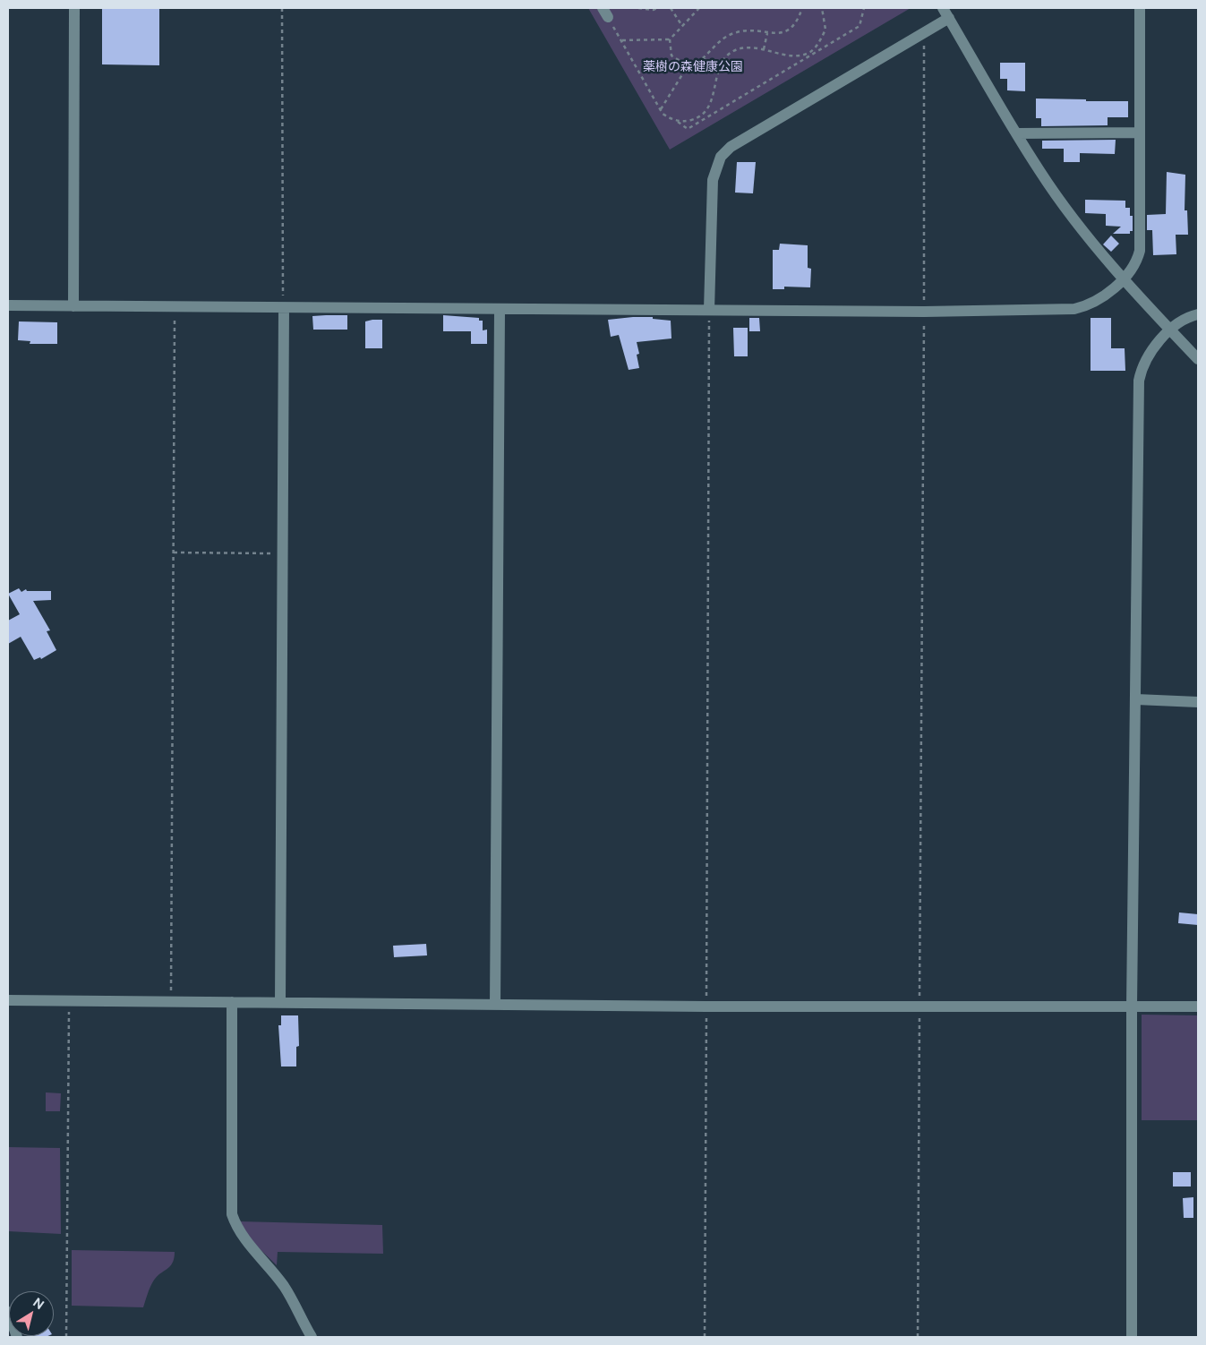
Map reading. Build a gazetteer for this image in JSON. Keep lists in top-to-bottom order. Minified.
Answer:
{"parks":["薬樹の森健康公園"],"north":"top right"}
